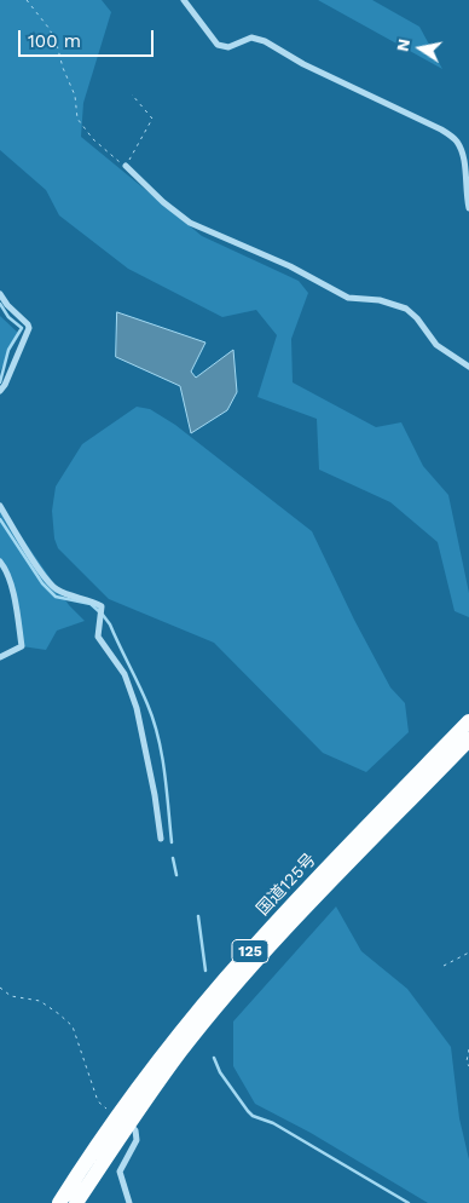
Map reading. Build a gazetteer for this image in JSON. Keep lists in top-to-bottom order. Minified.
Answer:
{"streets":{"highway":["国道125号","125"]},"scale_bar":"100 m","north":"left"}
